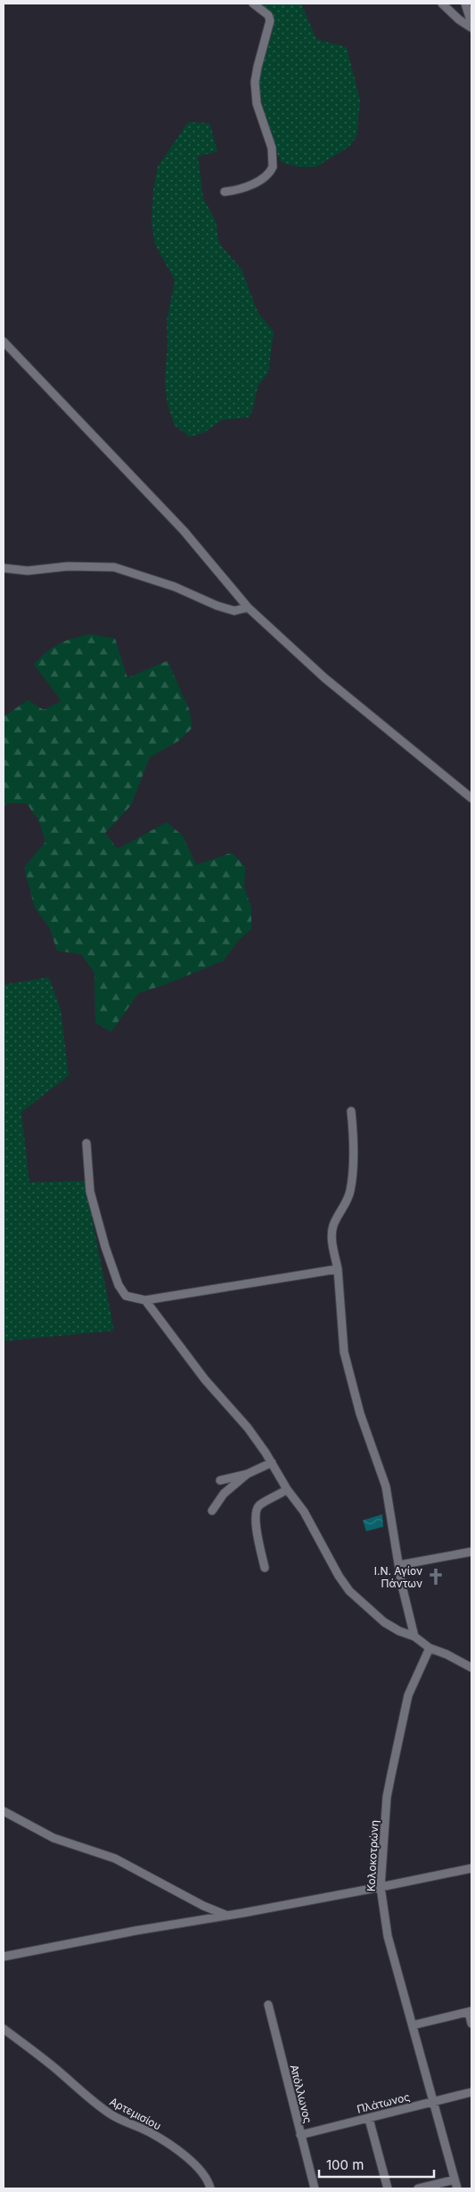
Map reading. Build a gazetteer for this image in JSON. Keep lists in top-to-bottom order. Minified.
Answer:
{"streets":{"street":["Κολοκοτρώνη","Απόλλωνος","Πλάτωνος","Αρτεμισίου"]},"crossings":[["Κολοκοτρώνη","Πλάτωνος"],["Απόλλωνος","Πλάτωνος"]],"places":{"church":["Ι.Ν. Αγίον Πάντων"]},"scale_bar":"100 m"}
